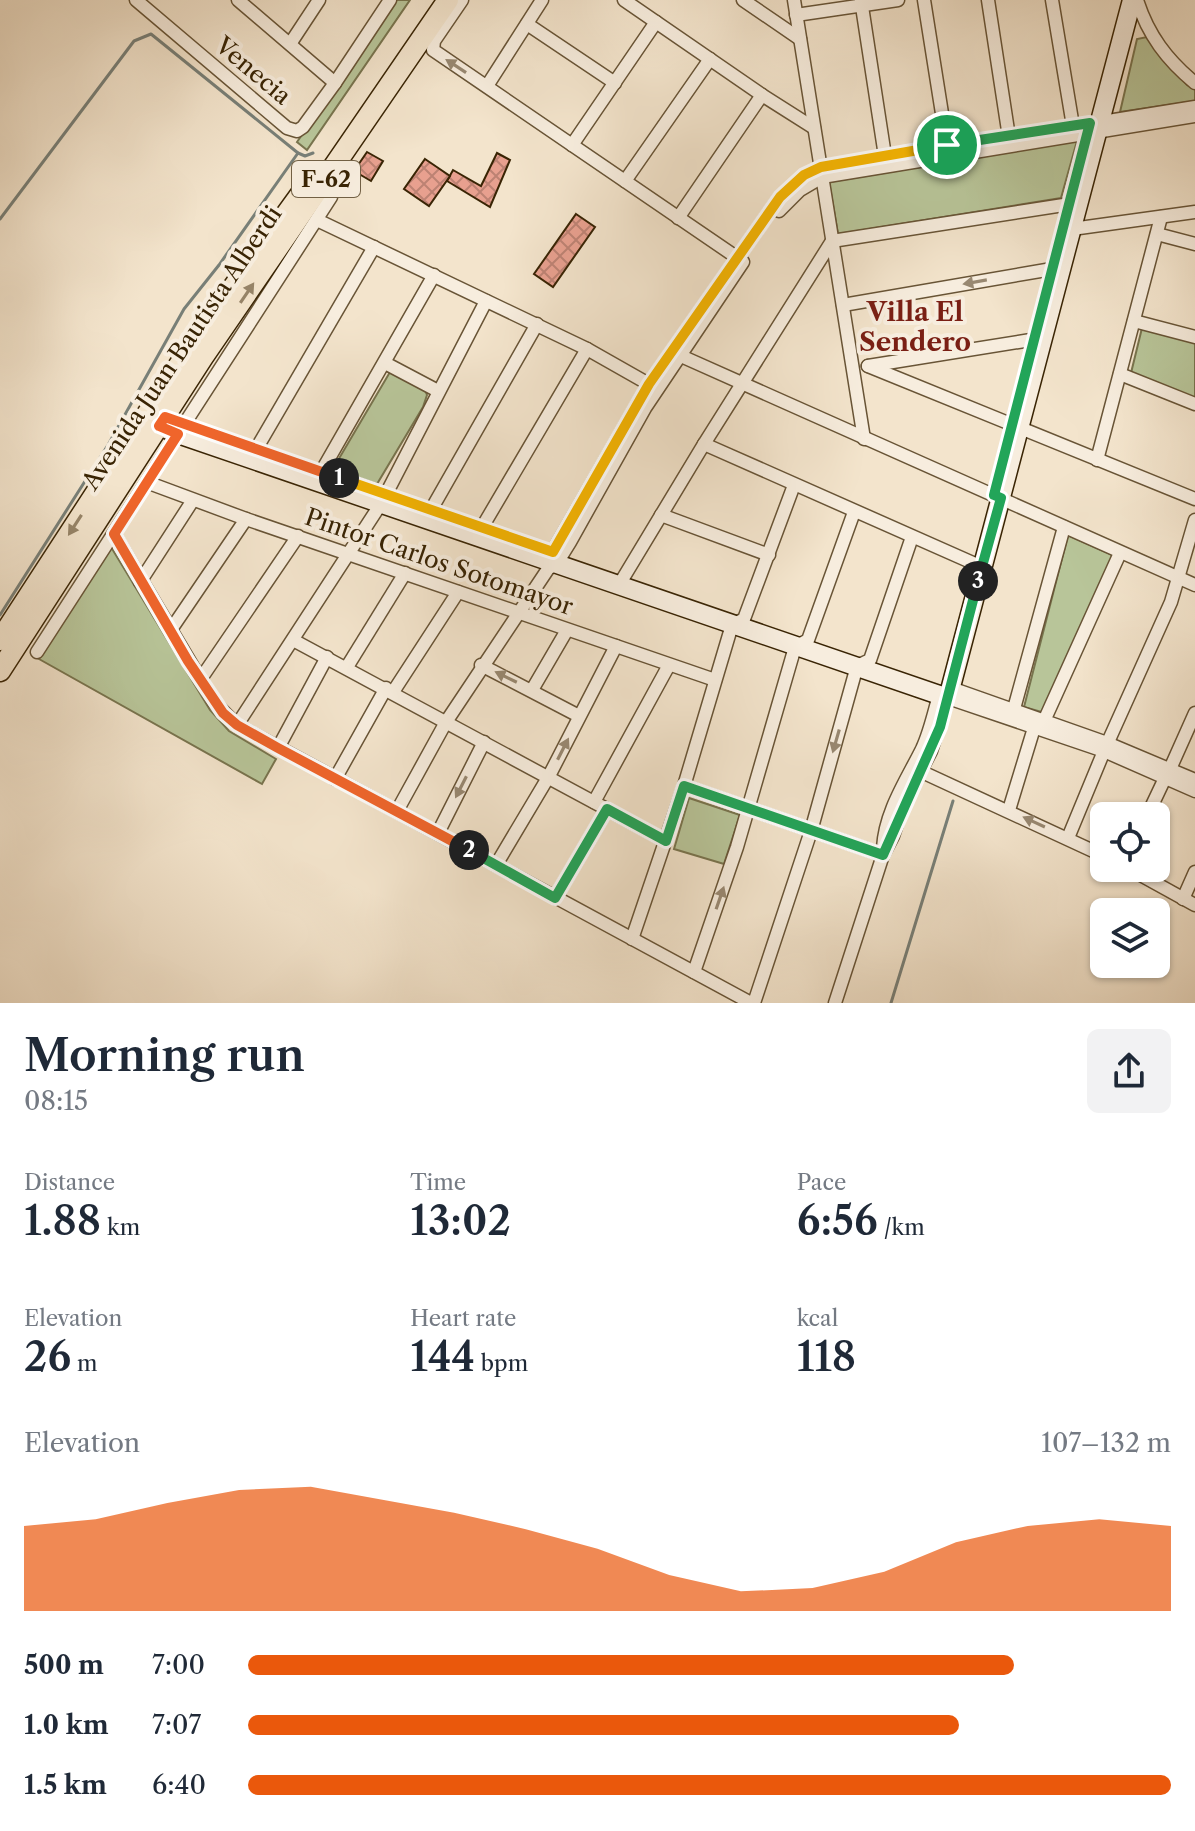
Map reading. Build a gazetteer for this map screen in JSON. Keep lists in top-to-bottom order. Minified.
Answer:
{"streets":{"main road":["F-62","Avenida Juan Bautista Alberdi"],"street":["Venecia","Pintor Carlos Sotomayor"]},"crossings":[["F-62","Avenida Juan Bautista Alberdi"],["Avenida Juan Bautista Alberdi","Pintor Carlos Sotomayor"]],"districts":["Villa El Sendero"],"page":{"pins":["1","3","2"],"heading":["Morning run","08:15"],"stats":[["Distance","1.88 km"],["Time","13:02"],["Pace","6:56 /km"],["Elevation","26 m"],["Heart rate","144 bpm"],["kcal","118"]],"chart":["Elevation","107–132 m"],"list":[{"name":"500 m","note":"7:00"},{"name":"1.0 km","note":"7:07"},{"name":"1.5 km","note":"6:40"}]}}
